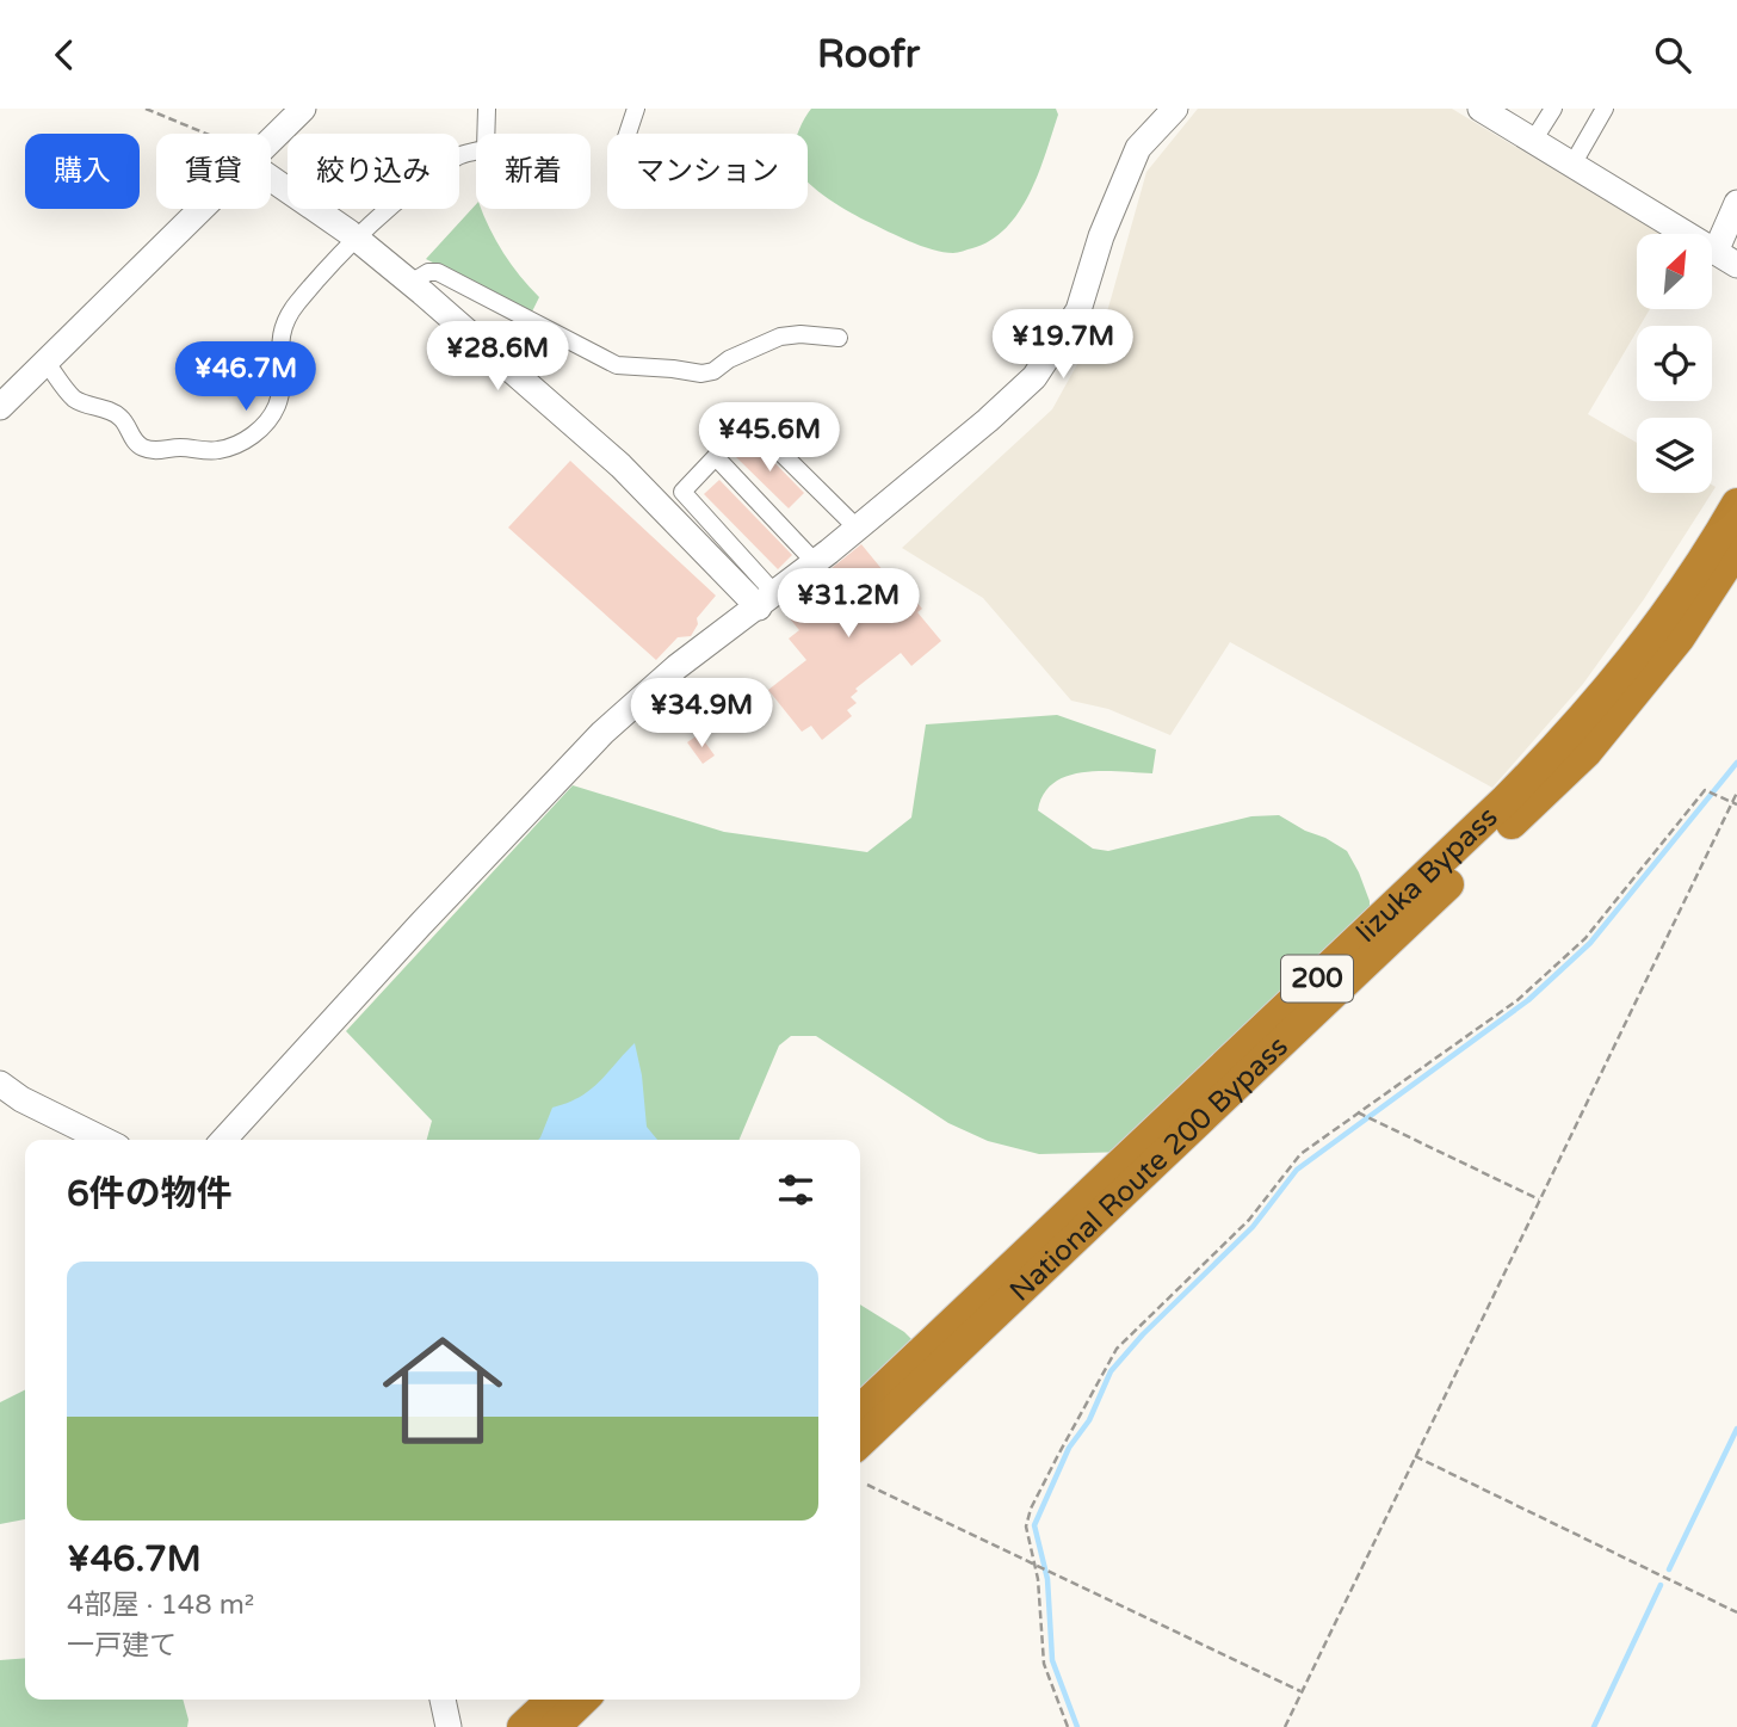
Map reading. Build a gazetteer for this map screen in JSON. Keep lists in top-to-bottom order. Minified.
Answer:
{"streets":{"highway":["Iizuka Bypass","200","National Route 200 Bypass"]},"north":"top right","page":{"header":"Roofr","chip":["購入","賃貸","絞り込み","新着","マンション"],"price":["¥19.7M","¥28.6M","¥46.7M","¥45.6M","¥31.2M","¥34.9M"],"heading":"6件の物件","list":[{"name":"¥46.7M","note":"4部屋 · 148 m² · 一戸建て"}]}}
